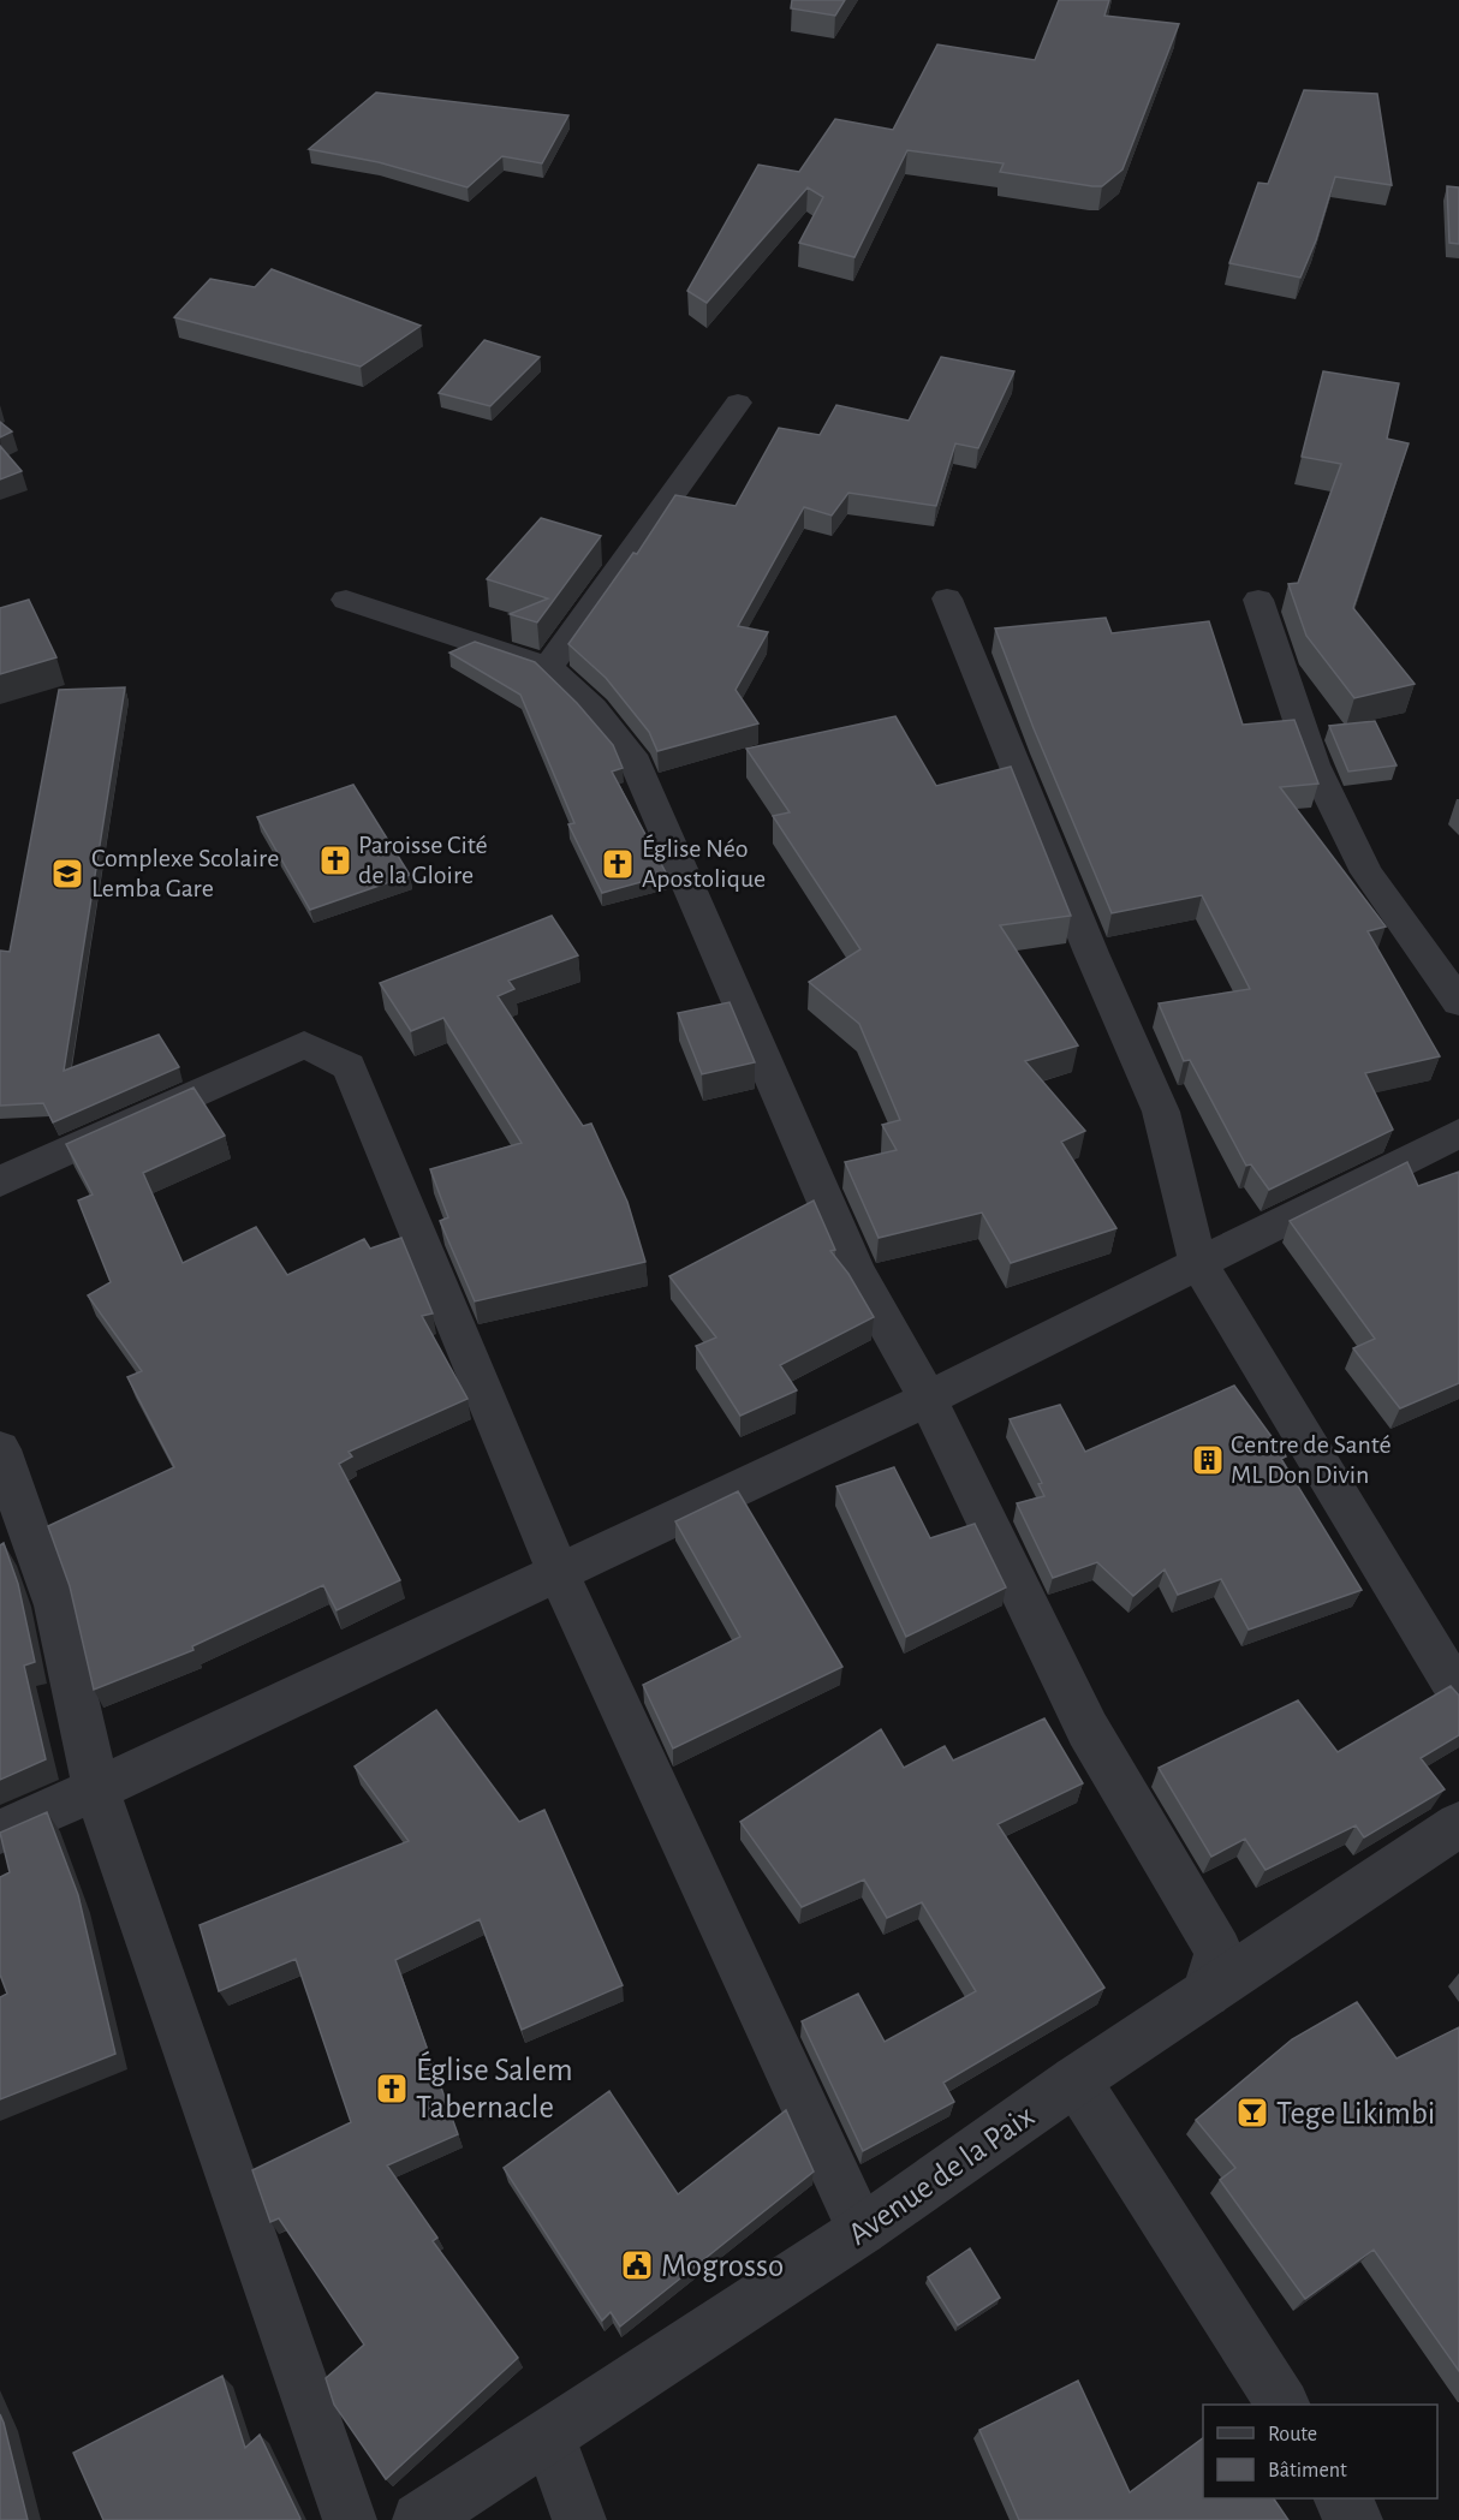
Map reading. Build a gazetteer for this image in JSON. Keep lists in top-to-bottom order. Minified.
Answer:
{"streets":{"street":["Avenue de la Paix"]},"places":{"church":["Paroisse Cité de la Gloire","Église Néo Apostolique","Église Salem Tabernacle"],"school or university":["Complexe Scolaire Lemba Gare"],"building":["Centre de Santé ML Don Divin"],"bar":["Tege Likimbi"],"public building":["Mogrosso"]},"legend":["Route","Bâtiment"]}
